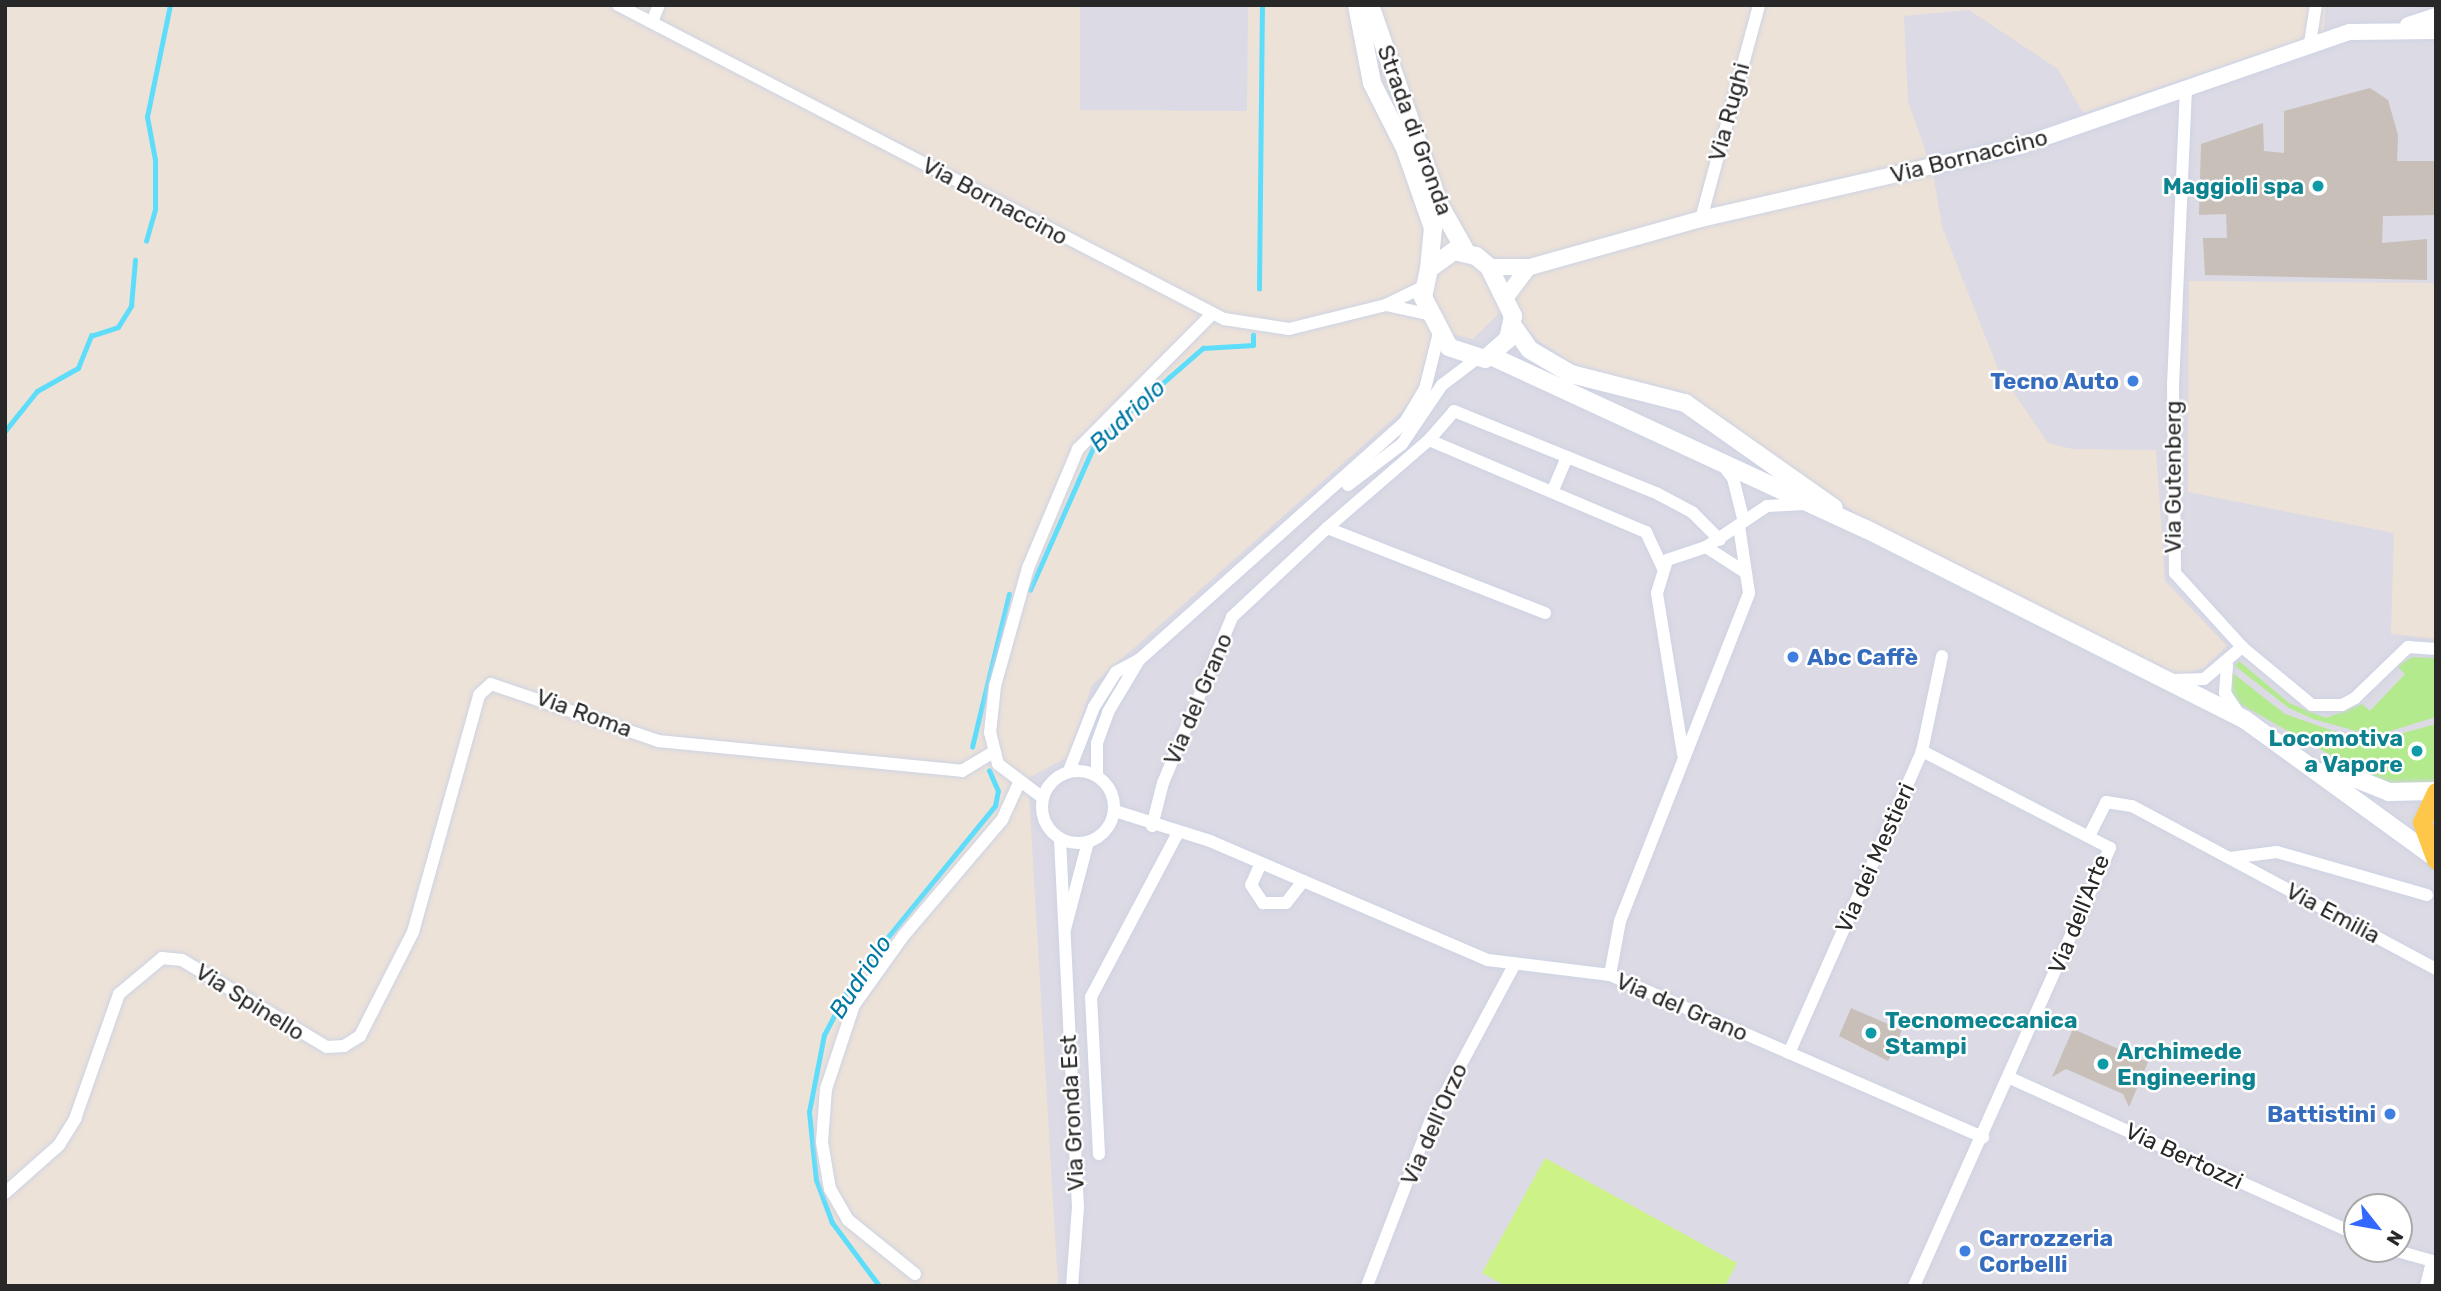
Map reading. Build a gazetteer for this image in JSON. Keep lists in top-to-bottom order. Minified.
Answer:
{"streets":{"main road":["Strada di Gronda"],"street":["Via Rughi","Via Bornaccino","Via Gutenberg","Via del Grano","Via Roma","Via dei Mestieri","Via Emilia","Via dell'Arte","Via Spinello","Via Gronda Est","Via dell'Orzo","Via Bertozzi"]},"crossings":[["Via Rughi","Via Bornaccino"],["Strada di Gronda","Via Bornaccino"],["Via Bornaccino","Via Gutenberg"],["Via del Grano","Via dei Mestieri"],["Via del Grano","Via dell'Arte"],["Via del Grano","Via dell'Orzo"],["Via Roma","Via Spinello"],["Via dei Mestieri","Via dell'Arte"],["Via Emilia","Via dell'Arte"],["Via dell'Arte","Via Bertozzi"]],"water":["Budriolo"],"places":["Maggioli spa","Tecno Auto","Abc Caffè","Locomotiva a Vapore","Tecnomeccanica Stampi","Archimede Engineering","Battistini","Carrozzeria Corbelli"],"north":"bottom right"}
